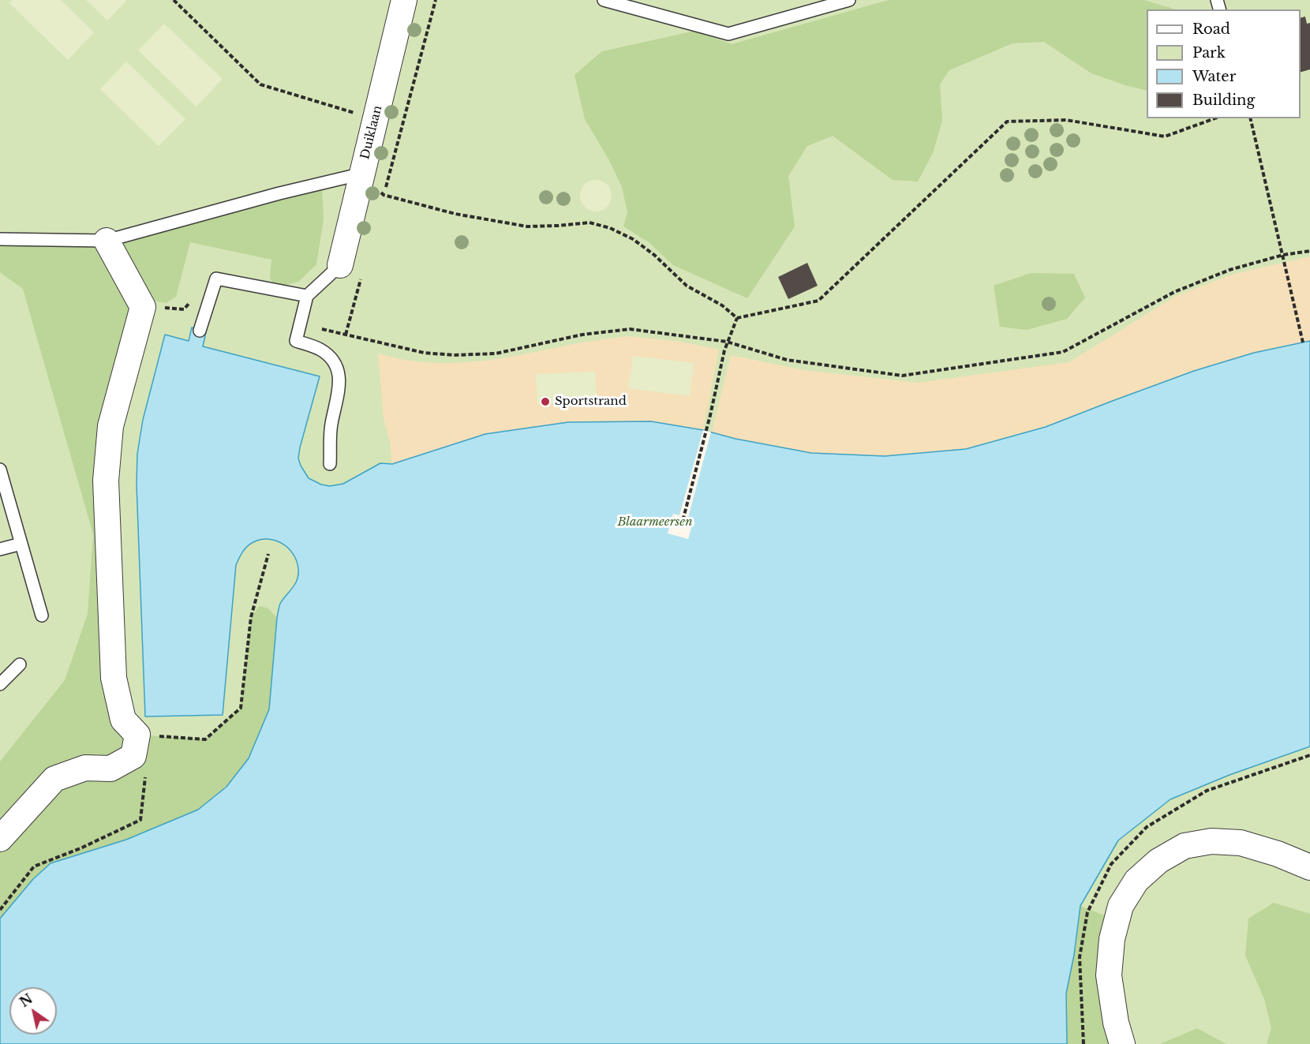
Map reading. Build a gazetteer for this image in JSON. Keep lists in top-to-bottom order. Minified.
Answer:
{"streets":{"street":["Duiklaan"]},"parks":["Blaarmeersen"],"places":["Sportstrand"],"legend":["Road","Park","Water","Building"],"north":"top left"}
